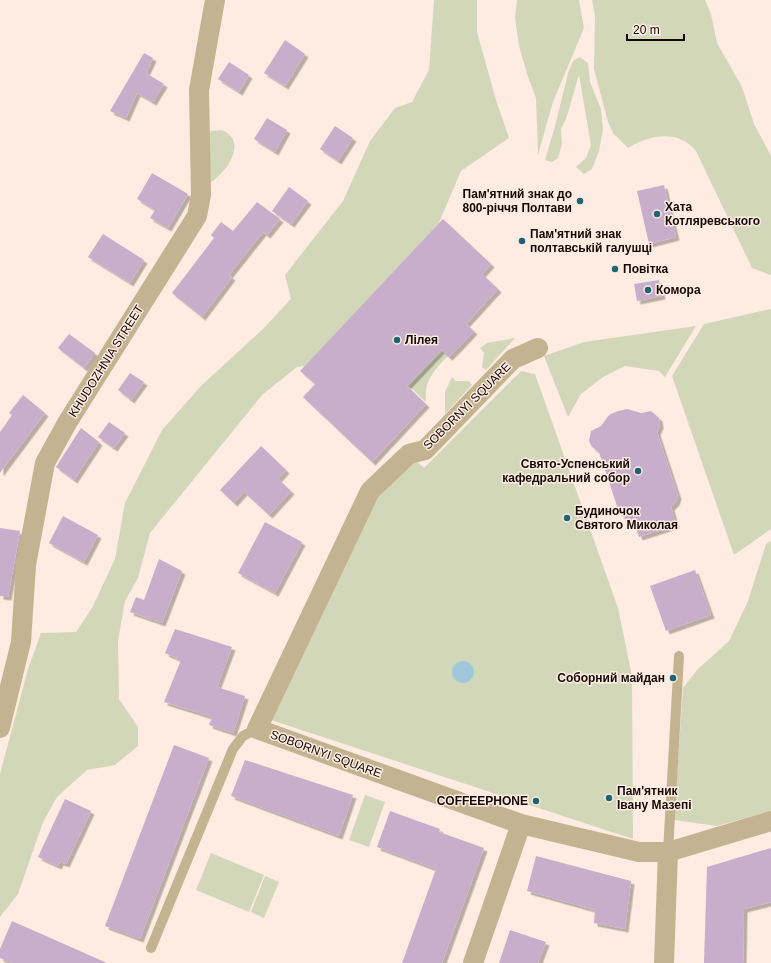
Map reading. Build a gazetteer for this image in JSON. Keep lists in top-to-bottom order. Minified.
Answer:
{"streets":{"street":["KHUDOZHNIA STREET","SOBORNYI SQUARE"]},"places":["Пам'ятний знак до 800-річчя Полтави","Хата Котляревського","Пам'ятний знак полтавській галушці","Повітка","Комора","Лілея","Свято-Успенський кафедральний собор","Будиночок Святого Миколая","Соборний майдан","Пам'ятник Івану Мазепі","COFFEEPHONE"],"scale_bar":"20 m"}
